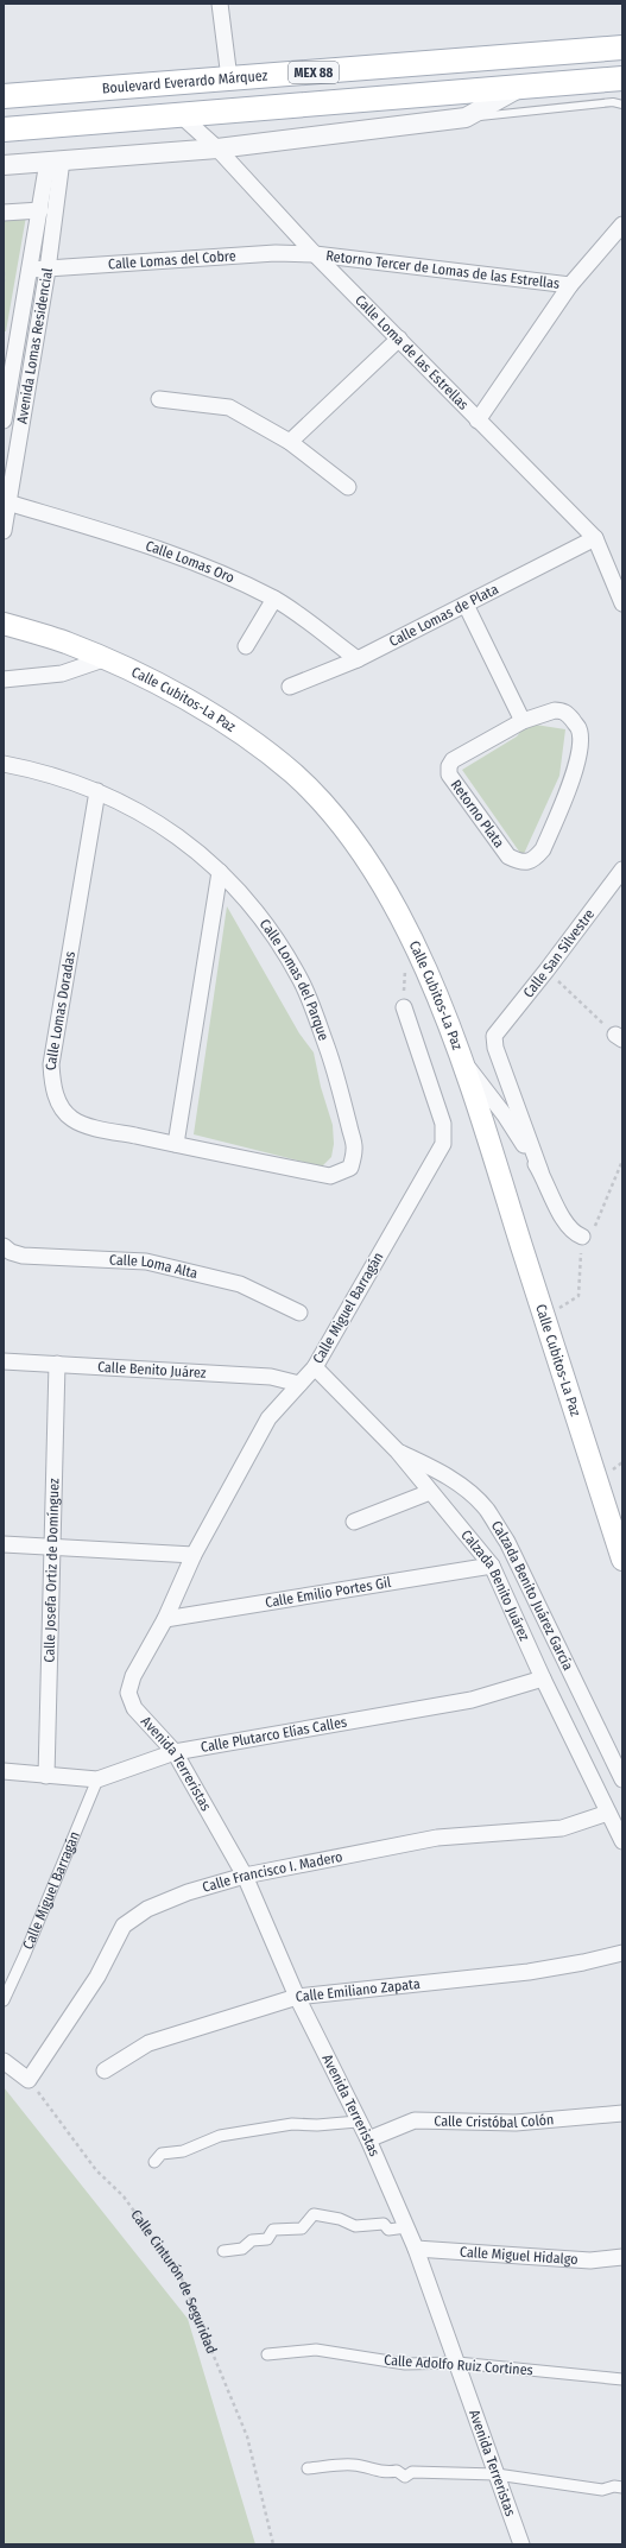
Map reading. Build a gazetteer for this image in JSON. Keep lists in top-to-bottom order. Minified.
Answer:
{"streets":{"main road":["MEX 88","Boulevard Everardo Márquez","Calle Cubitos-La Paz"],"street":["Calle Lomas del Cobre","Retorno Tercer de Lomas de las Estrellas","Avenida Lomas Residencial","Calle Loma de las Estrellas","Calle Lomas Oro","Calle Lomas de Plata","Retorno Plata","Calle San Silvestre","Calle Lomas del Parque","Calle Lomas Doradas","Calle Loma Alta","Calle Miguel Barragán","Calle Benito Juárez","Calle Josefa Ortiz de Domínguez","Calzada Benito Juárez","Calle Emilio Portes Gil","Calzada Benito Juárez García","Calle Plutarco Elías Calles","Avenida Terreristas","Calle Francisco I. Madero","Calle Emiliano Zapata","Calle Cristóbal Colón","Calle Miguel Hidalgo","Calle Adolfo Ruiz Cortines"],"path":["Calle Cinturón de Seguridad"]},"crossings":[["MEX 88","Calle Loma de las Estrellas"],["Calle Lomas del Cobre","Retorno Tercer de Lomas de las Estrellas"],["Calle Lomas del Cobre","Avenida Lomas Residencial"],["Calle Lomas del Cobre","Calle Loma de las Estrellas"],["Retorno Tercer de Lomas de las Estrellas","Calle Loma de las Estrellas"],["Avenida Lomas Residencial","Calle Lomas Oro"],["Calle Loma de las Estrellas","Calle Lomas de Plata"],["Calle Lomas Oro","Calle Lomas de Plata"],["Calle Lomas del Parque","Calle Lomas Doradas"],["Calle Miguel Barragán","Calle Benito Juárez"],["Calle Miguel Barragán","Calzada Benito Juárez"],["Calle Miguel Barragán","Calle Emilio Portes Gil"],["Calle Miguel Barragán","Calle Plutarco Elías Calles"],["Calle Miguel Barragán","Avenida Terreristas"],["Calle Benito Juárez","Calle Josefa Ortiz de Domínguez"],["Calle Josefa Ortiz de Domínguez","Calle Plutarco Elías Calles"],["Calzada Benito Juárez","Calle Emilio Portes Gil"],["Calzada Benito Juárez","Calzada Benito Juárez García"],["Calzada Benito Juárez","Calle Plutarco Elías Calles"],["Calzada Benito Juárez","Calle Francisco I. Madero"],["Calle Plutarco Elías Calles","Avenida Terreristas"],["Avenida Terreristas","Calle Francisco I. Madero"],["Avenida Terreristas","Calle Emiliano Zapata"],["Avenida Terreristas","Calle Cristóbal Colón"],["Avenida Terreristas","Calle Miguel Hidalgo"],["Avenida Terreristas","Calle Adolfo Ruiz Cortines"],["Calle Francisco I. Madero","Calle Cinturón de Seguridad"]]}
